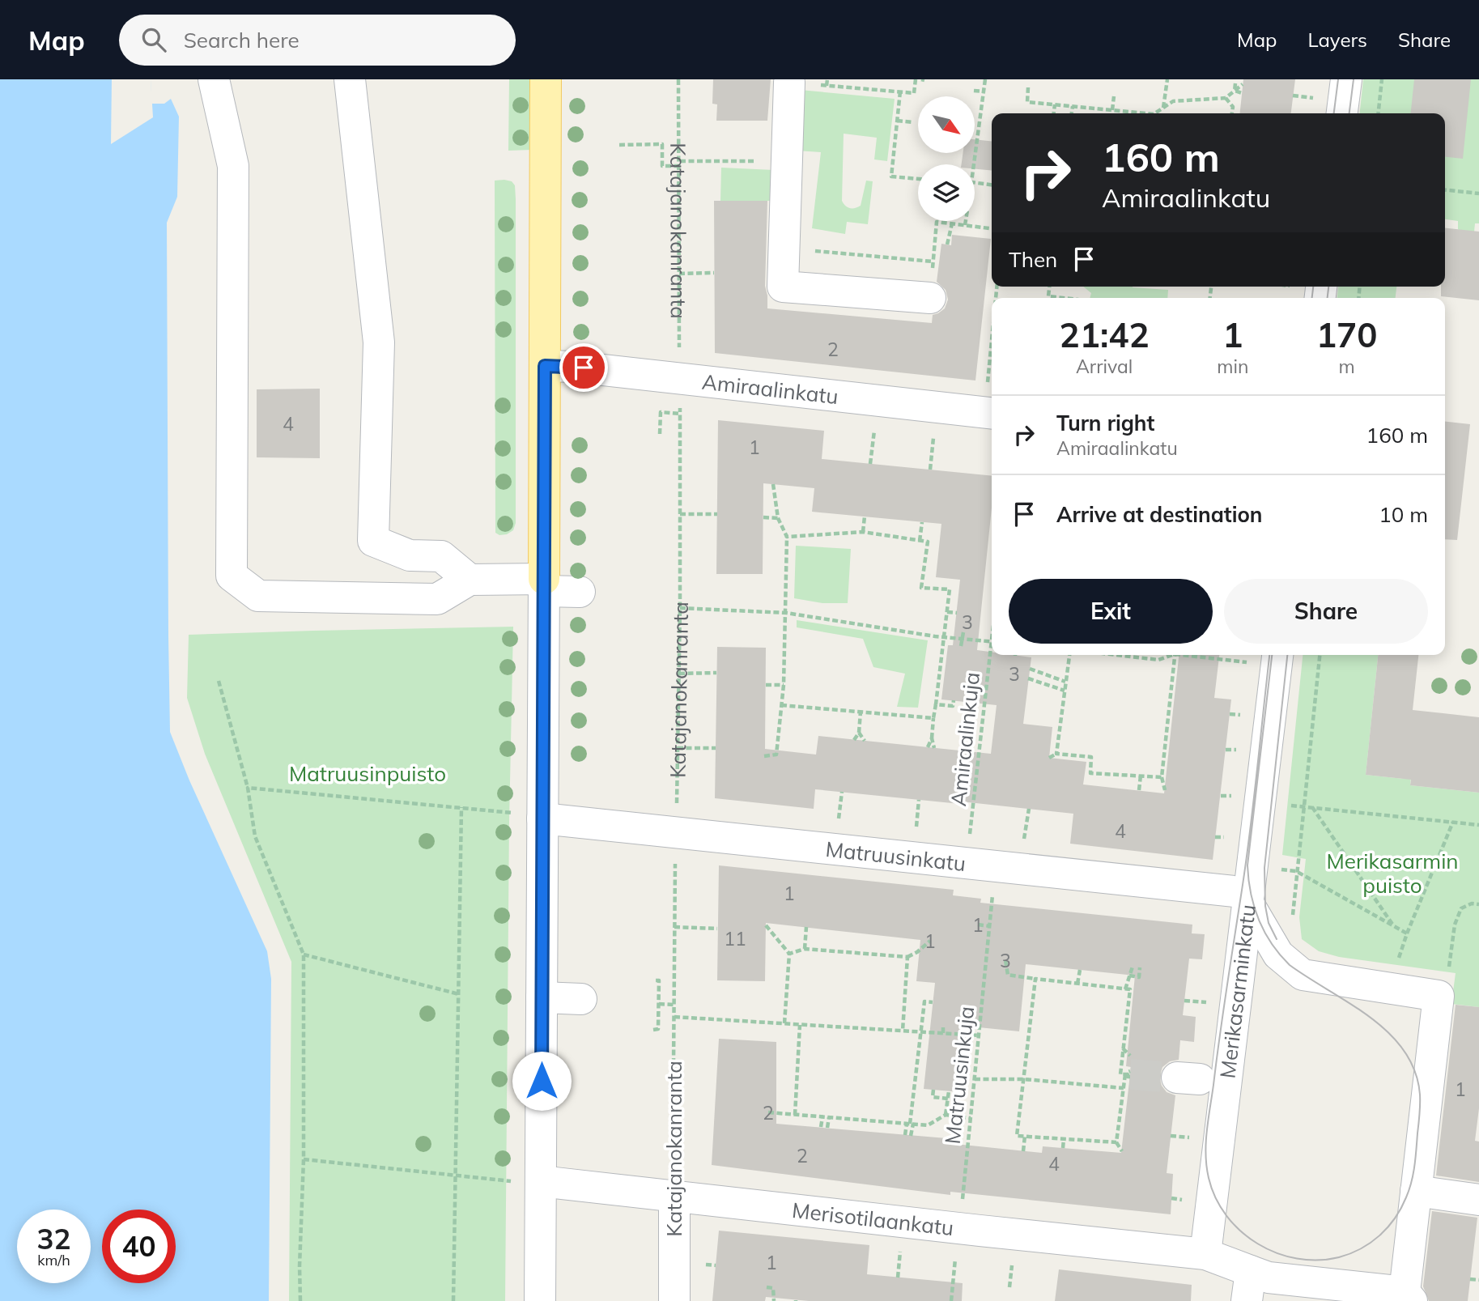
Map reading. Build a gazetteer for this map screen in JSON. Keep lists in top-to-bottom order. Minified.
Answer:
{"streets":{"street":["Katajanokanranta","Amiraalinkatu","Matruusinkatu","Merikasarminkatu","Merisotilaankatu"],"path":["Amiraalinkuja","Matruusinkuja"]},"crossings":[["Katajanokanranta","Amiraalinkatu"],["Katajanokanranta","Matruusinkatu"],["Katajanokanranta","Merisotilaankatu"],["Amiraalinkuja","Matruusinkatu"],["Amiraalinkuja","Matruusinkuja"],["Matruusinkatu","Merikasarminkatu"],["Matruusinkatu","Matruusinkuja"],["Merikasarminkatu","Merisotilaankatu"],["Matruusinkuja","Merisotilaankatu"]],"parks":["Matruusinpuisto","Merikasarmin puisto"],"house_numbers":["2","4","1","3","3","4","1","1","11","1","3","1","2","2","4","1"],"north":"bottom right","page":{"header":"Map","search":"Search here","nav":["Map","Layers","Share"],"turn":["160 m","Amiraalinkatu"],"then":"Then","eta":["21:42","Arrival","1","min","170","m"],"list":[{"name":"Turn right","note":"Amiraalinkatu","value":"160 m"},{"name":"Arrive at destination","value":"10 m"}],"buttons":["Exit","Share"],"speed":"32 km/h","limit":"40"}}
